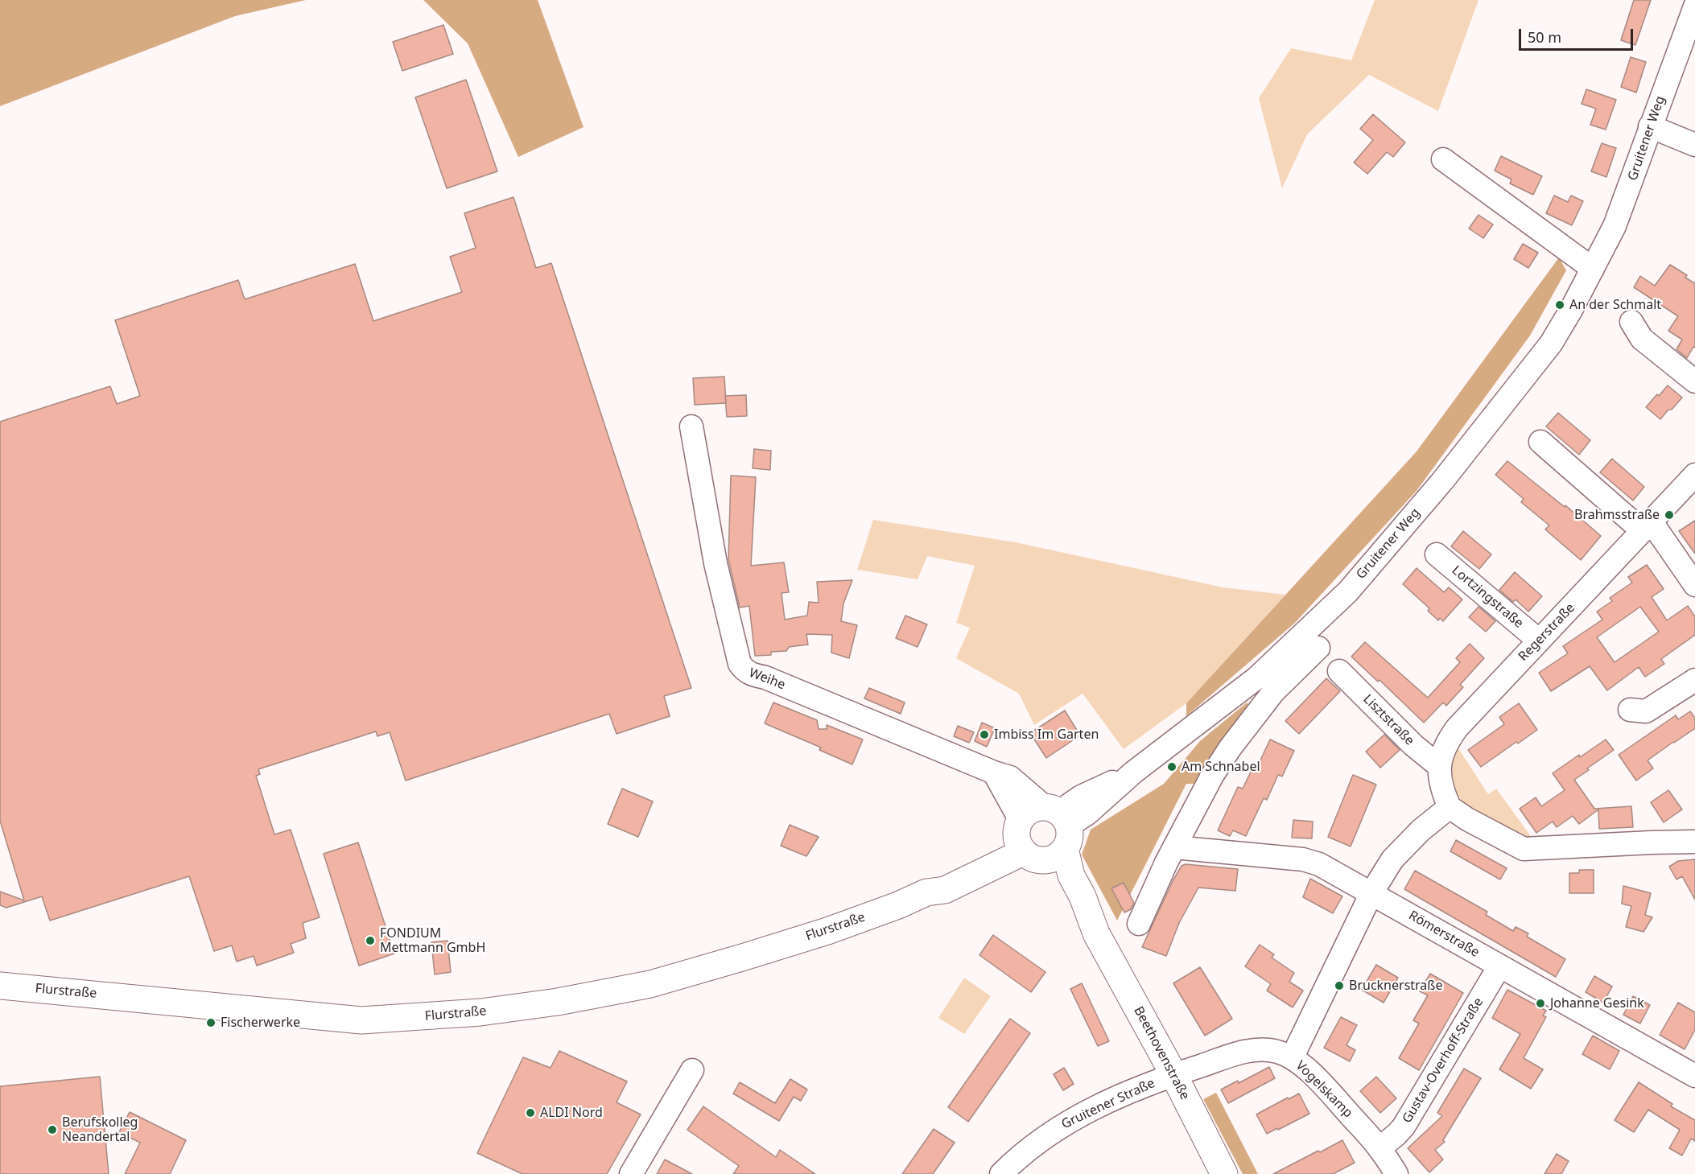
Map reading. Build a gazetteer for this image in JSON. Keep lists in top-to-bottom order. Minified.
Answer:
{"streets":{"main road":["Flurstraße","Beethovenstraße"],"street":["Gruitener Weg","Lortzingstraße","Regerstraße","Weihe","Lisztstraße","Römerstraße","Gustav-Overhoff-Straße","Vogelskamp","Gruitener Straße"]},"crossings":[["Gruitener Weg","Weihe"],["Gruitener Weg","Beethovenstraße"],["Lortzingstraße","Regerstraße"],["Regerstraße","Lisztstraße"],["Weihe","Beethovenstraße"],["Flurstraße","Beethovenstraße"],["Römerstraße","Gustav-Overhoff-Straße"],["Beethovenstraße","Vogelskamp"],["Beethovenstraße","Gruitener Straße"],["Gustav-Overhoff-Straße","Vogelskamp"],["Vogelskamp","Gruitener Straße"]],"places":["An der Schmalt","Brahmsstraße","Imbiss Im Garten","Am Schnabel","FONDIUM Mettmann GmbH","Brucknerstraße","Johanne Gesink","Fischerwerke","ALDI Nord","Berufskolleg Neandertal"],"scale_bar":"50 m"}
